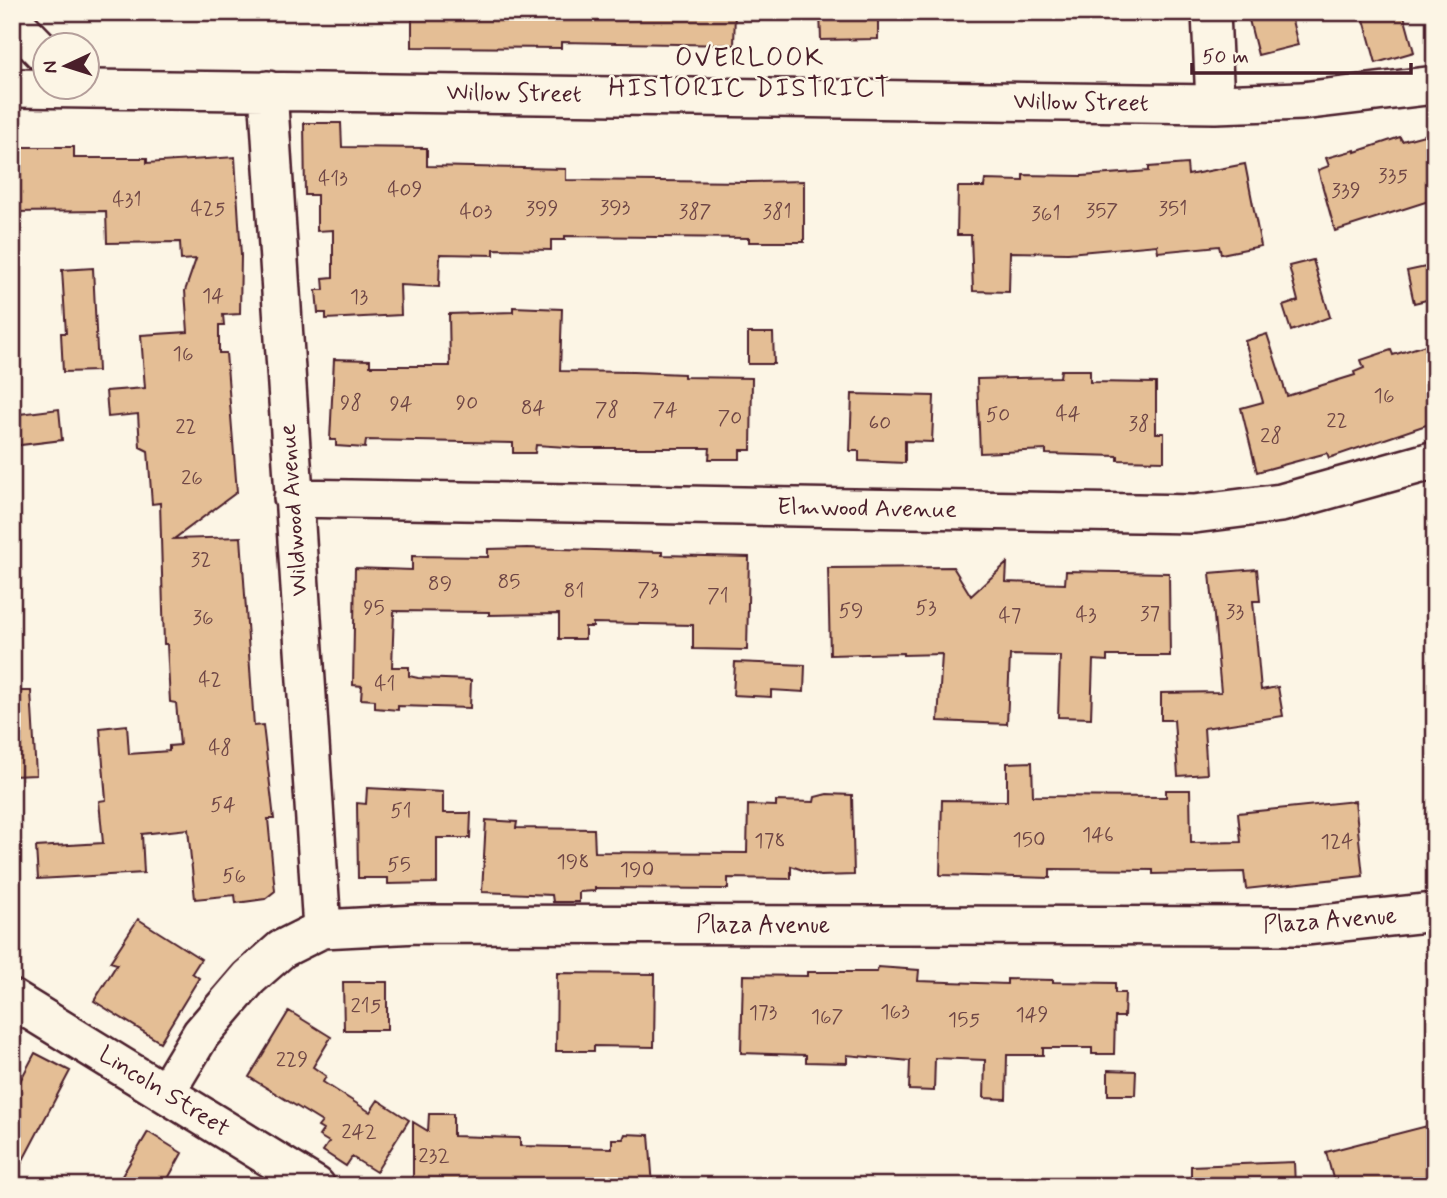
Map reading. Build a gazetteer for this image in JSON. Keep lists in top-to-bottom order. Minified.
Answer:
{"streets":{"street":["Willow Street","Elmwood Avenue","Wildwood Avenue","Plaza Avenue","Lincoln Street"]},"crossings":[["Willow Street","Wildwood Avenue"],["Elmwood Avenue","Wildwood Avenue"],["Wildwood Avenue","Plaza Avenue"],["Plaza Avenue","Lincoln Street"]],"districts":["OVERLOOK HISTORIC DISTRICT"],"house_numbers":["335","413","409","339","431","393","425","399","351","357","403","387","381","361","14","13","16","16","98","90","94","84","78","74","44","50","70","22","60","38","22","28","26","32","85","89","73","81","71","95","53","59","33","37","43","47","36","42","41","48","54","51","146","150","178","124","198","55","190","56","215","163","173","149","167","155","229","242","232"],"scale_bar":"50 m","north":"left"}
